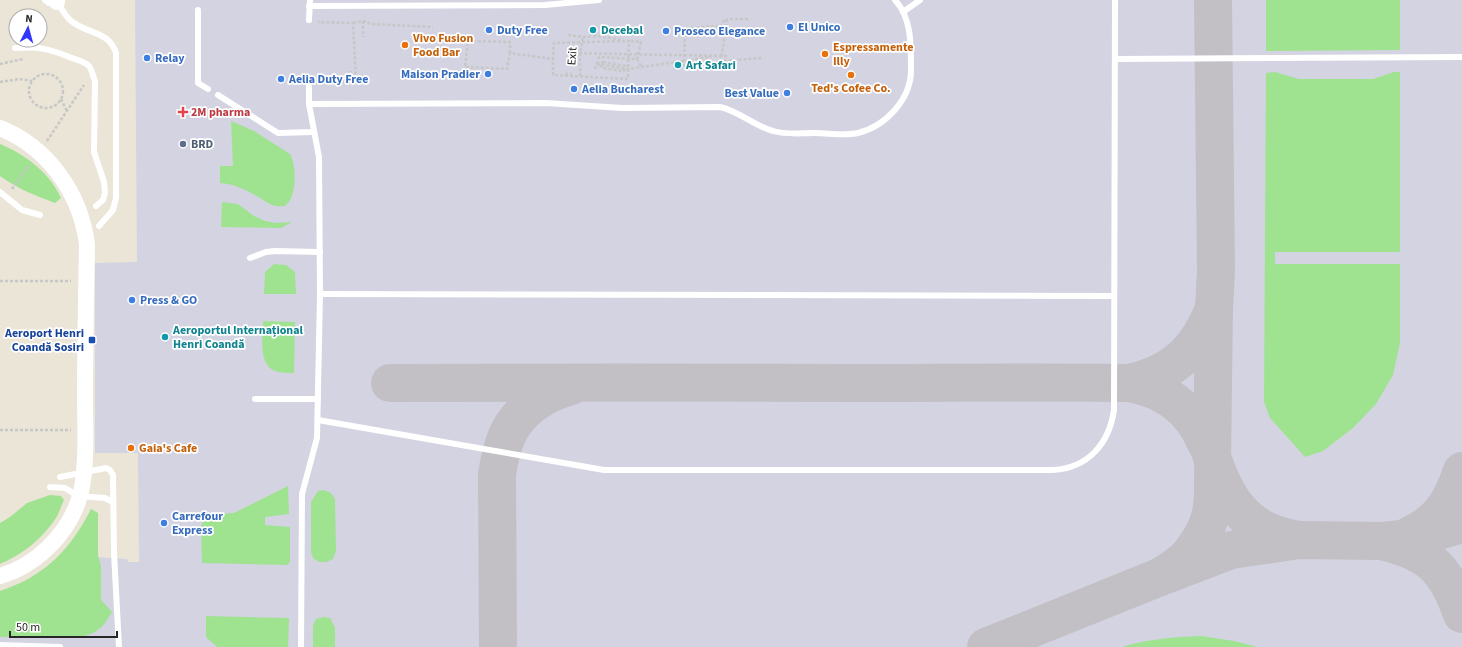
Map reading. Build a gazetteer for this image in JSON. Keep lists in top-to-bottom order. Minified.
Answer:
{"streets":{"path":["Exit"]},"places":{"other":["El Unico","Duty Free","Decebal","Proseco Elegance","Vivo Fusion Food Bar","Espressamente Illy","Relay","Art Safari","Maison Pradier","Ted's Cofee Co.","Aelia Duty Free","Aelia Bucharest","Best Value","BRD","Press & GO","Aeroportul Internațional Henri Coandă","Gaia's Cafe","Carrefour Express"],"health":["2M pharma"],"transit":["Aeroport Henri Coandă Sosiri"]},"scale_bar":"50 m","north":"top"}
